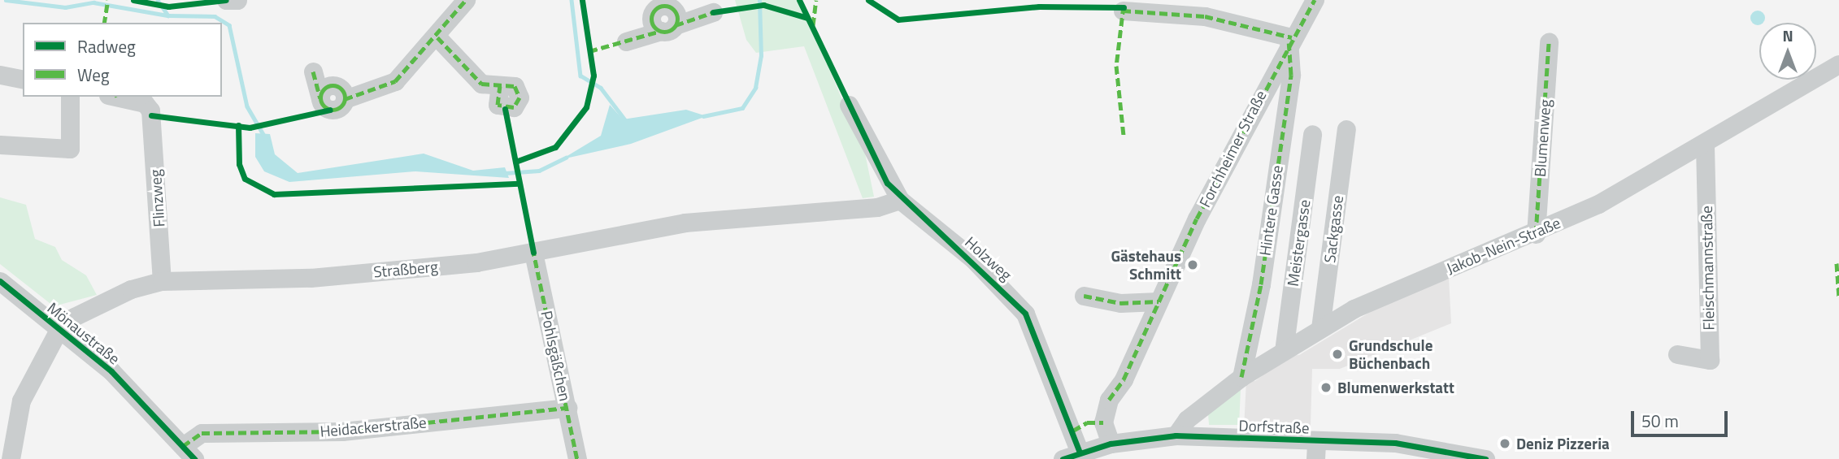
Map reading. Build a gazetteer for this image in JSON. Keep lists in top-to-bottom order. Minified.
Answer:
{"streets":{"street":["Blumenweg","Forchheimer Straße","Flinzweg","Hintere Gasse","Sackgasse","Meistergasse","Jakob-Nein-Straße","Holzweg","Fleischmannstraße","Straßberg","Mönaustraße","Pohlsgäßchen","Heidackerstraße","Dorfstraße"]},"crossings":[["Blumenweg","Jakob-Nein-Straße"],["Forchheimer Straße","Hintere Gasse"],["Forchheimer Straße","Dorfstraße"],["Flinzweg","Straßberg"],["Hintere Gasse","Jakob-Nein-Straße"],["Sackgasse","Jakob-Nein-Straße"],["Meistergasse","Jakob-Nein-Straße"],["Jakob-Nein-Straße","Fleischmannstraße"],["Jakob-Nein-Straße","Dorfstraße"],["Holzweg","Straßberg"],["Holzweg","Dorfstraße"],["Straßberg","Mönaustraße"],["Straßberg","Pohlsgäßchen"],["Mönaustraße","Heidackerstraße"],["Pohlsgäßchen","Heidackerstraße"]],"places":["Gästehaus Schmitt","Grundschule Büchenbach","Blumenwerkstatt","Deniz Pizzeria"],"legend":["Radweg","Weg"],"scale_bar":"50 m","north":"top"}
